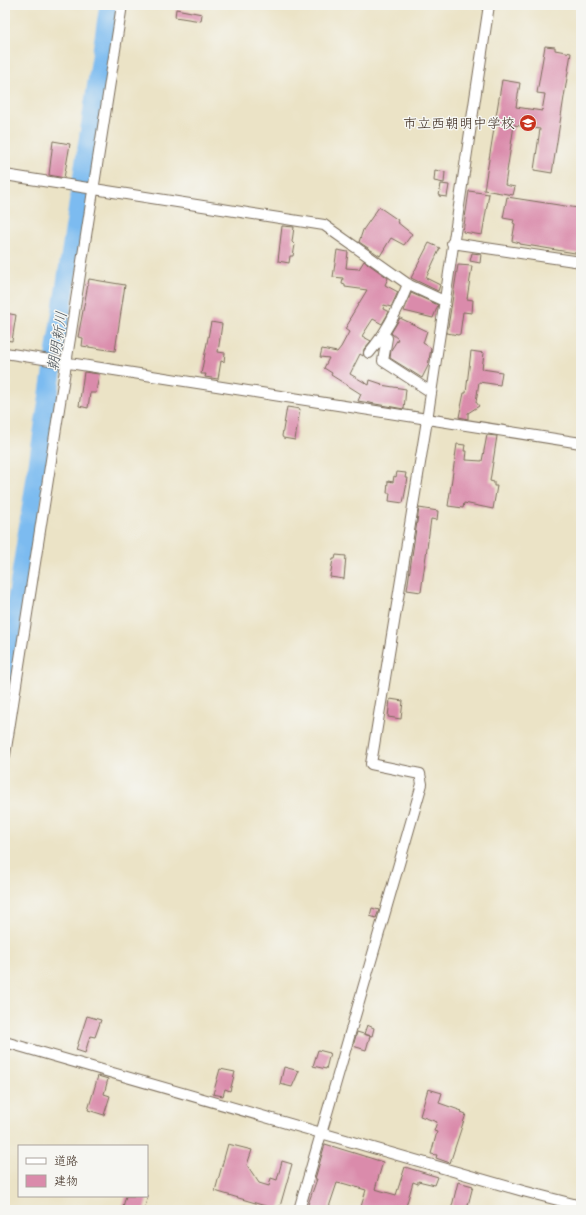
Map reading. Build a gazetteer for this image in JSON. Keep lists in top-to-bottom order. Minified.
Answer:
{"water":["朝明新川"],"places":{"school or university":["市立西朝明中学校"]},"legend":["道路","建物"]}
